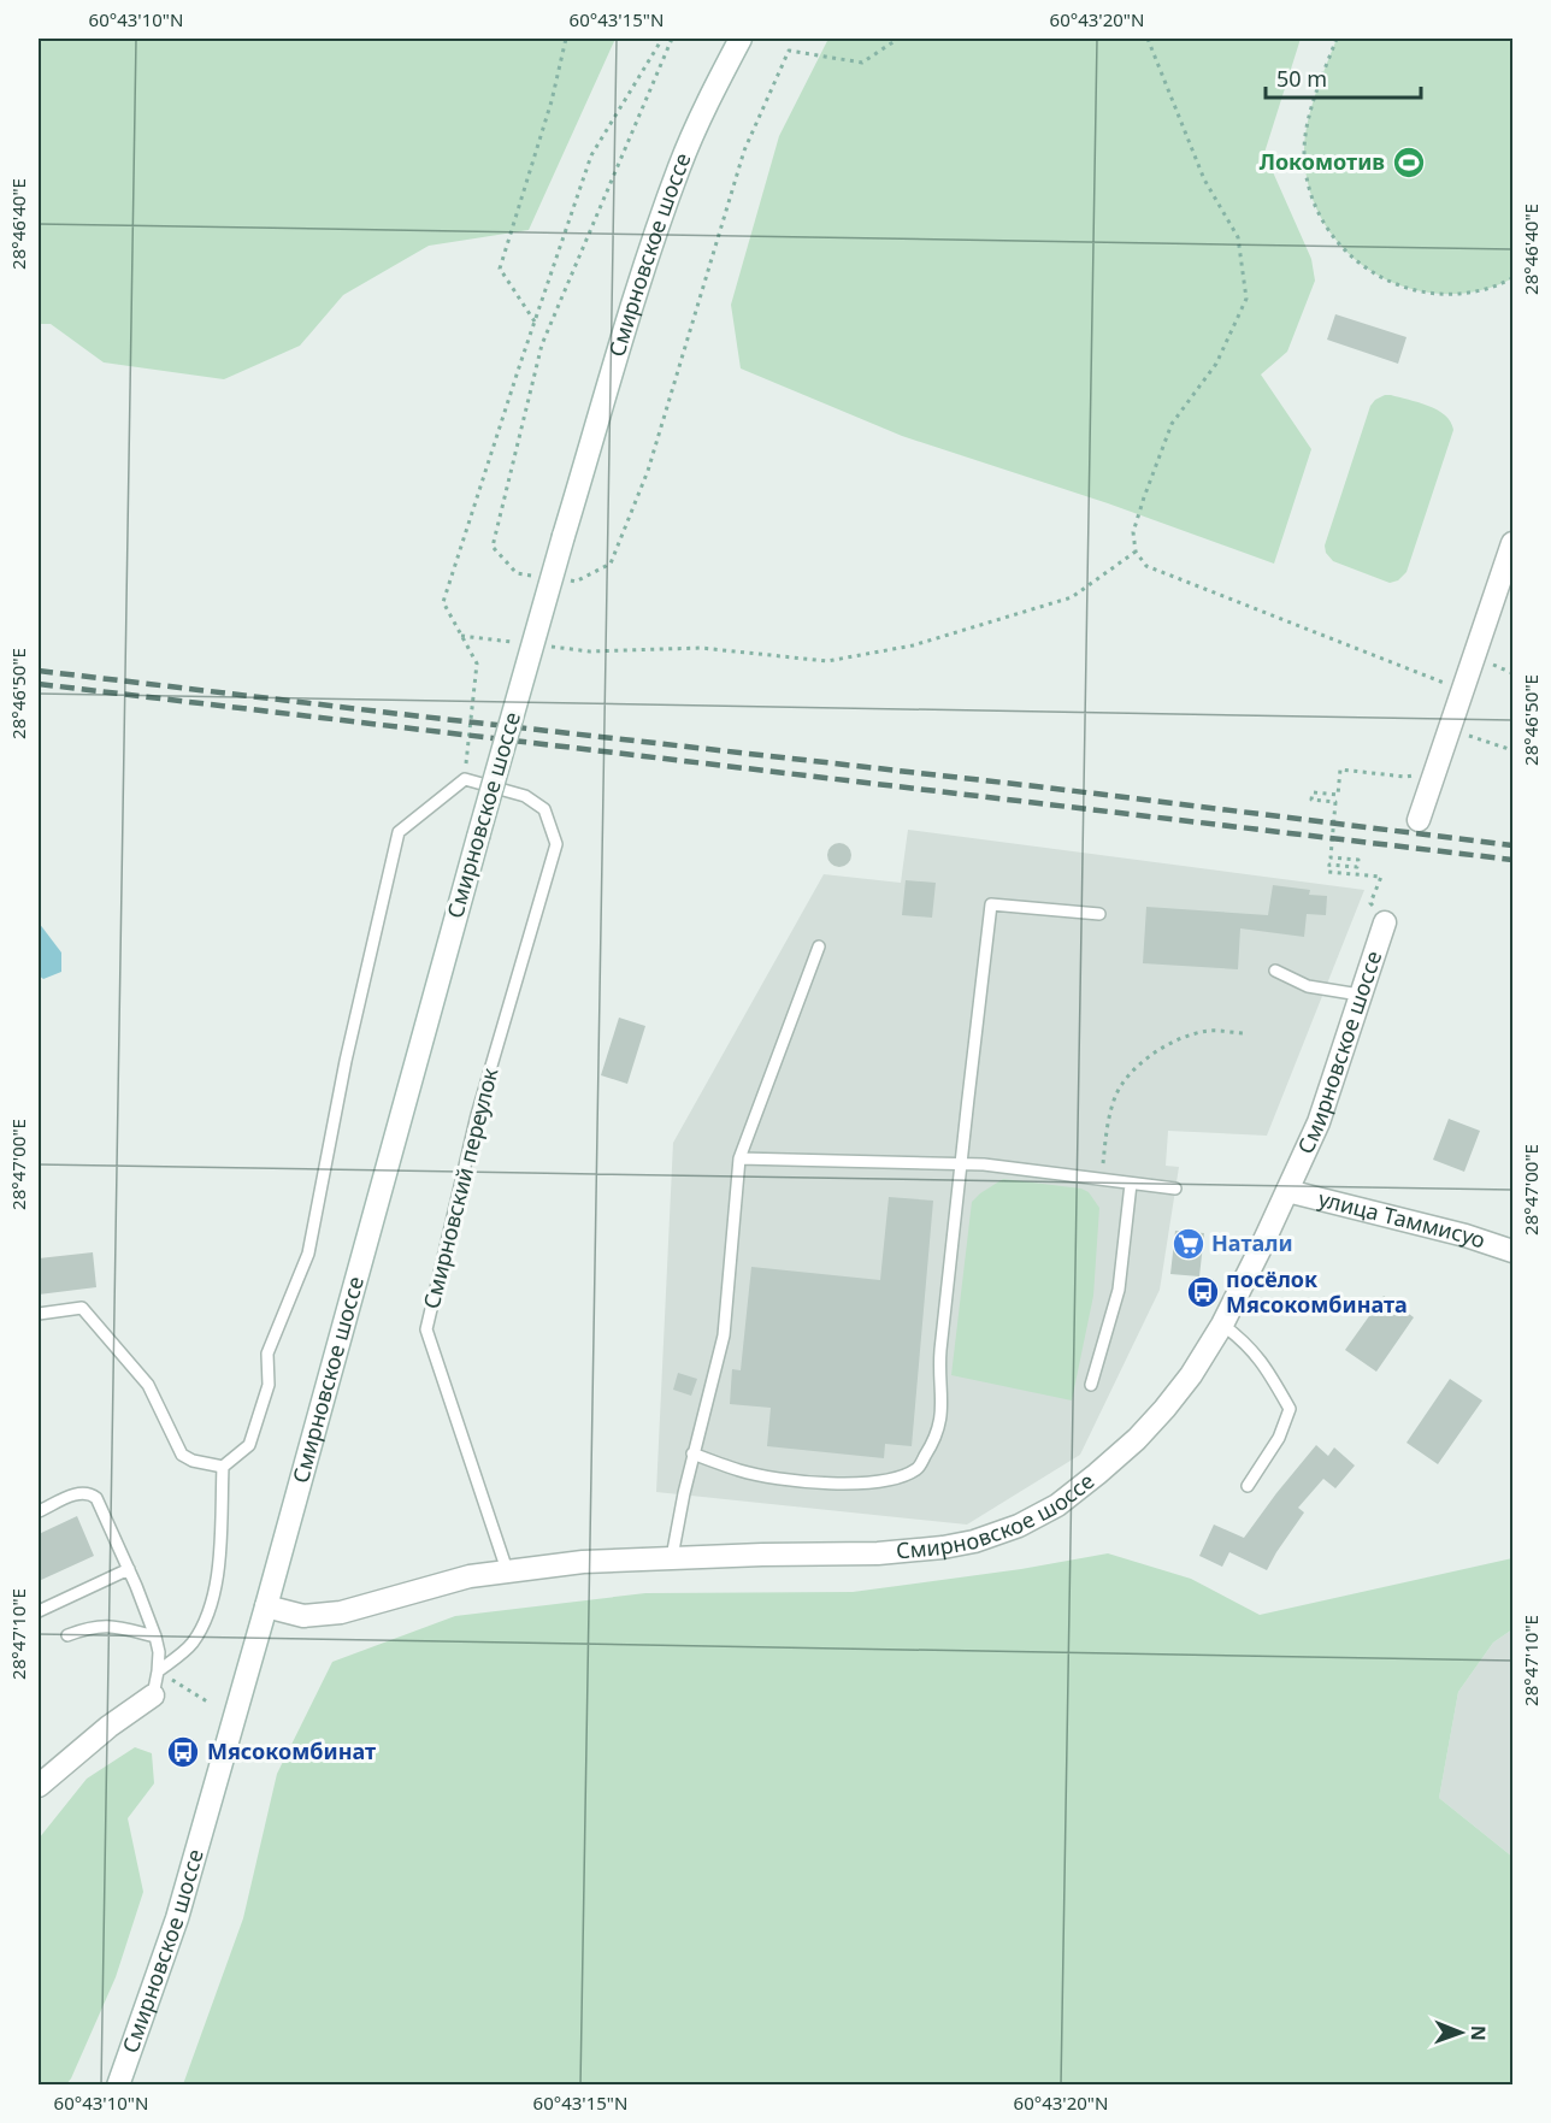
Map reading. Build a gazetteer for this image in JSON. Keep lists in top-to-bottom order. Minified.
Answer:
{"streets":{"street":["Смирновское шоссе","улица Таммисуо"],"lane":["Смирновский переулок"]},"crossings":[["Смирновское шоссе","Смирновский переулок"],["Смирновское шоссе","улица Таммисуо"]],"places":{"sports":["Локомотив"],"supermarket":["Натали"],"bus stop":["посёлок Мясокомбината","Мясокомбинат"]},"scale_bar":"50 m","north":"right","coordinates":["60°43'10\"N","60°43'15\"N","60°43'20\"N","28°46'40\"E","28°46'50\"E","28°47'00\"E","28°47'10\"E"]}
